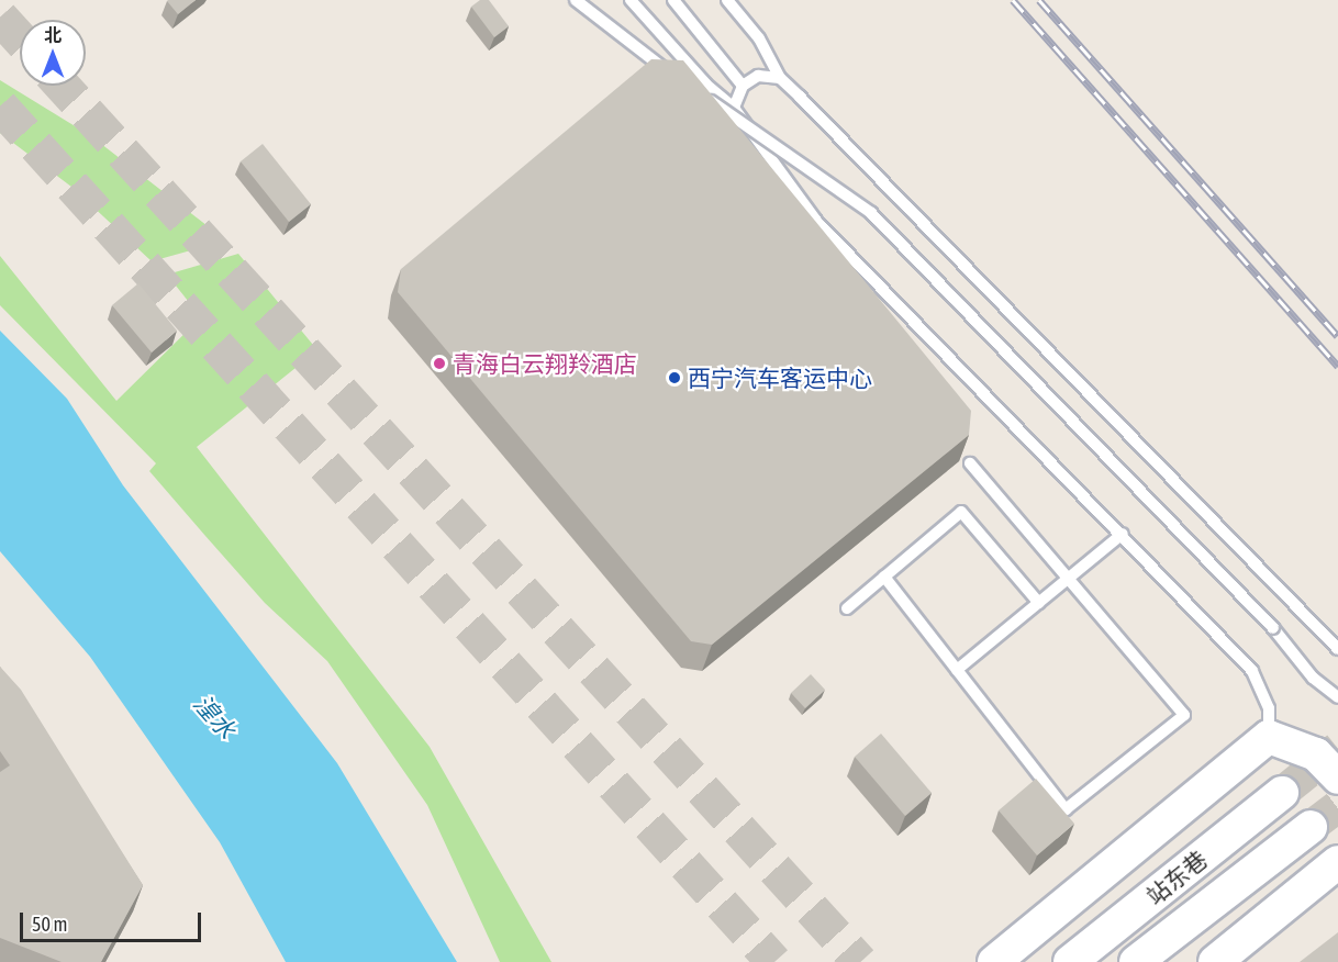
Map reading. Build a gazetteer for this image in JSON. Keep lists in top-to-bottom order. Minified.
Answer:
{"streets":{"main road":["站东巷"]},"water":["湟水"],"places":["青海白云翔羚酒店","西宁汽车客运中心"],"scale_bar":"50 m","north":"top"}
